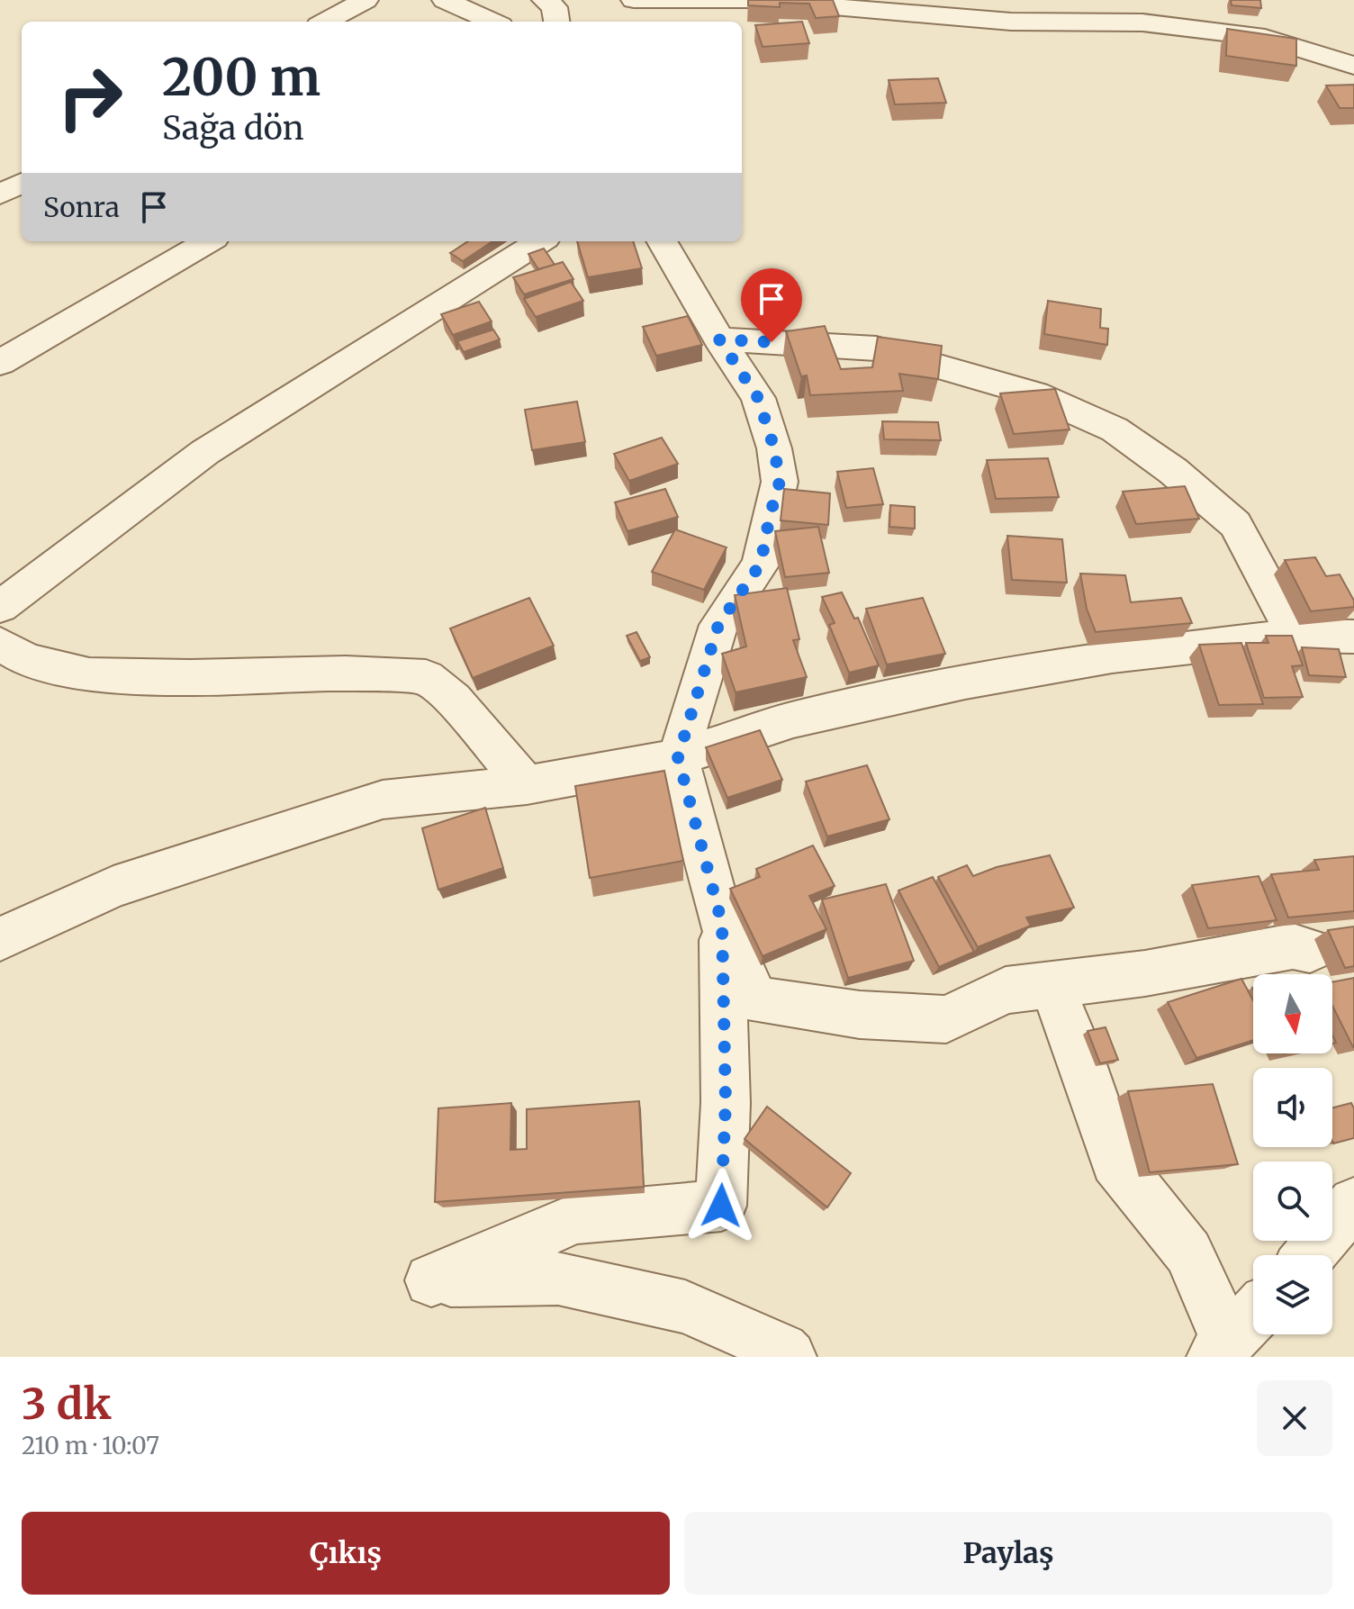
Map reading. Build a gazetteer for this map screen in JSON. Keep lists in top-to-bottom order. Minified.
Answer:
{"north":"bottom","page":{"turn":["200 m","Sağa dön"],"then":"Sonra","heading":["3 dk","210 m · 10:07"],"buttons":["Çıkış","Paylaş"]}}
